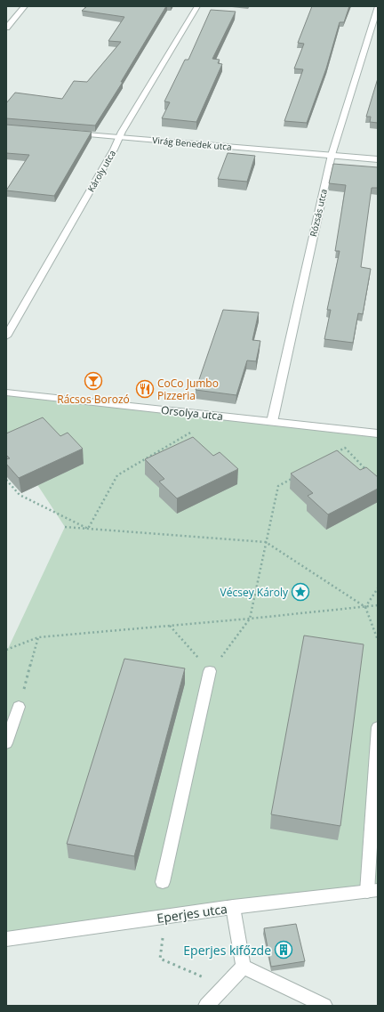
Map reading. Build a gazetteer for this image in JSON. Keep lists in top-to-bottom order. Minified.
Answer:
{"streets":{"street":["Virág Benedek utca","Károly utca","Rózsás utca","Orsolya utca","Eperjes utca"]},"crossings":[["Virág Benedek utca","Károly utca"],["Virág Benedek utca","Rózsás utca"],["Rózsás utca","Orsolya utca"]],"places":{"bar":["Rácsos Borozó"],"restaurant":["CoCo Jumbo Pizzeria"],"place":["Vécsey Károly"],"building":["Eperjes kifőzde"]}}
